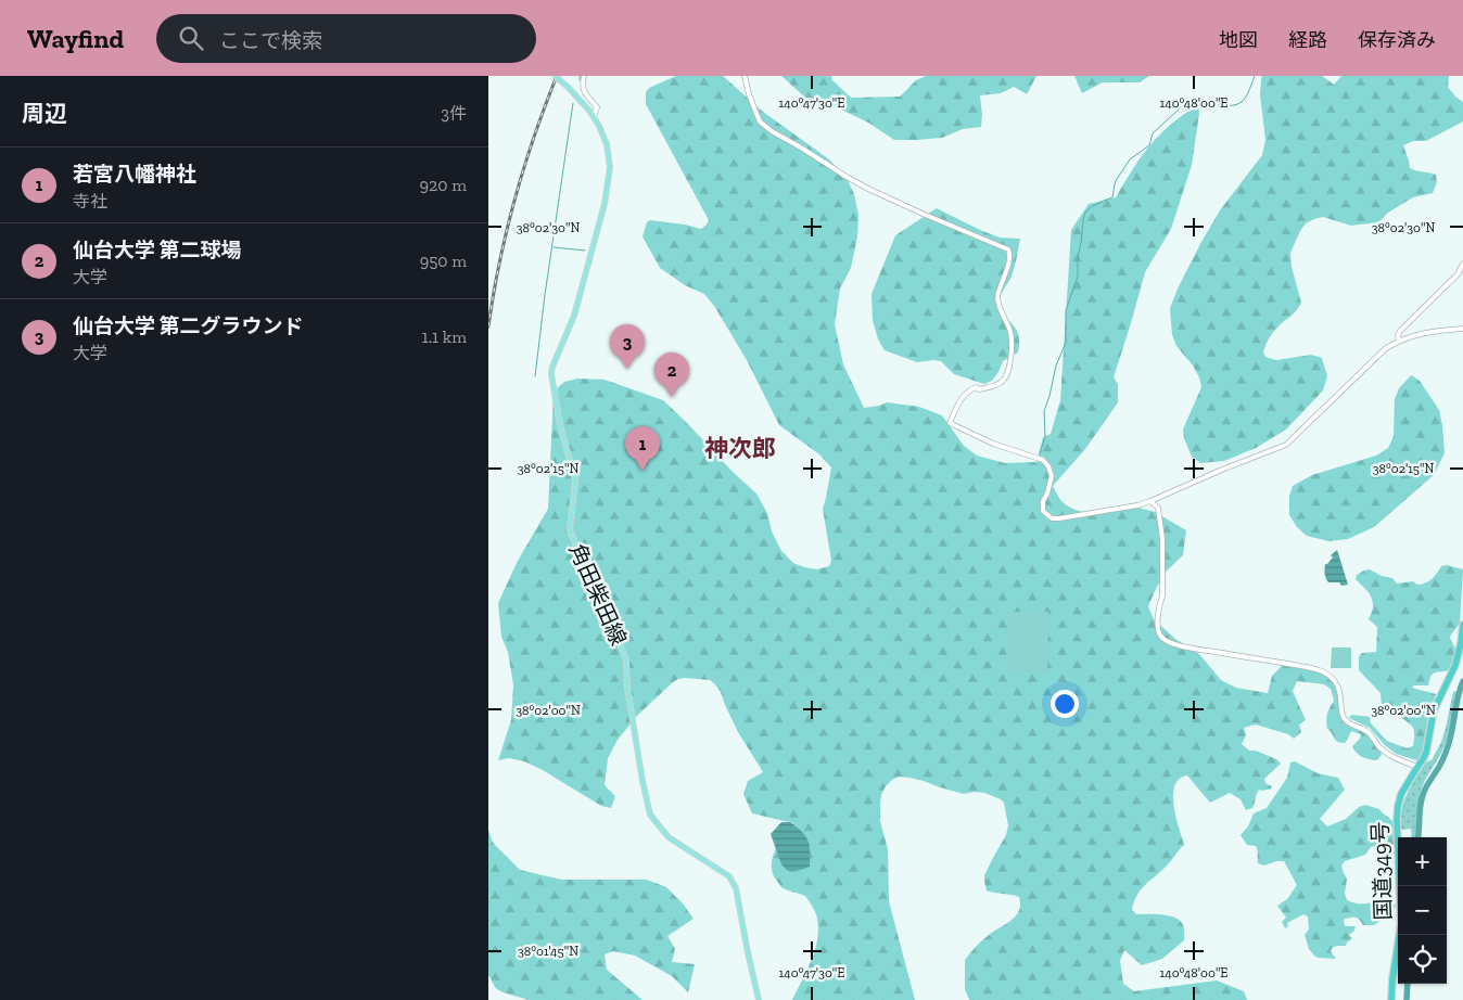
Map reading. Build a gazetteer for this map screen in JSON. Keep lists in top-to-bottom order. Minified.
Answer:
{"streets":{"highway":["国道349号"],"main road":["角田柴田線"]},"districts":["神次郎"],"page":{"header":"Wayfind","search":"ここで検索","nav":["地図","経路","保存済み"],"heading":["周辺","3件"],"list":[{"mark":"1","name":"若宮八幡神社","note":"寺社","value":"920 m"},{"mark":"2","name":"仙台大学 第二球場","note":"大学","value":"950 m"},{"mark":"3","name":"仙台大学 第二グラウンド","note":"大学","value":"1.1 km"}],"pins":["3","2","1"],"map_buttons":["+","−"]},"coordinates":["140°47'30\"E","140°48'00\"E","38°02'30\"N","38°02'15\"N","38°02'00\"N","38°01'45\"N"]}
